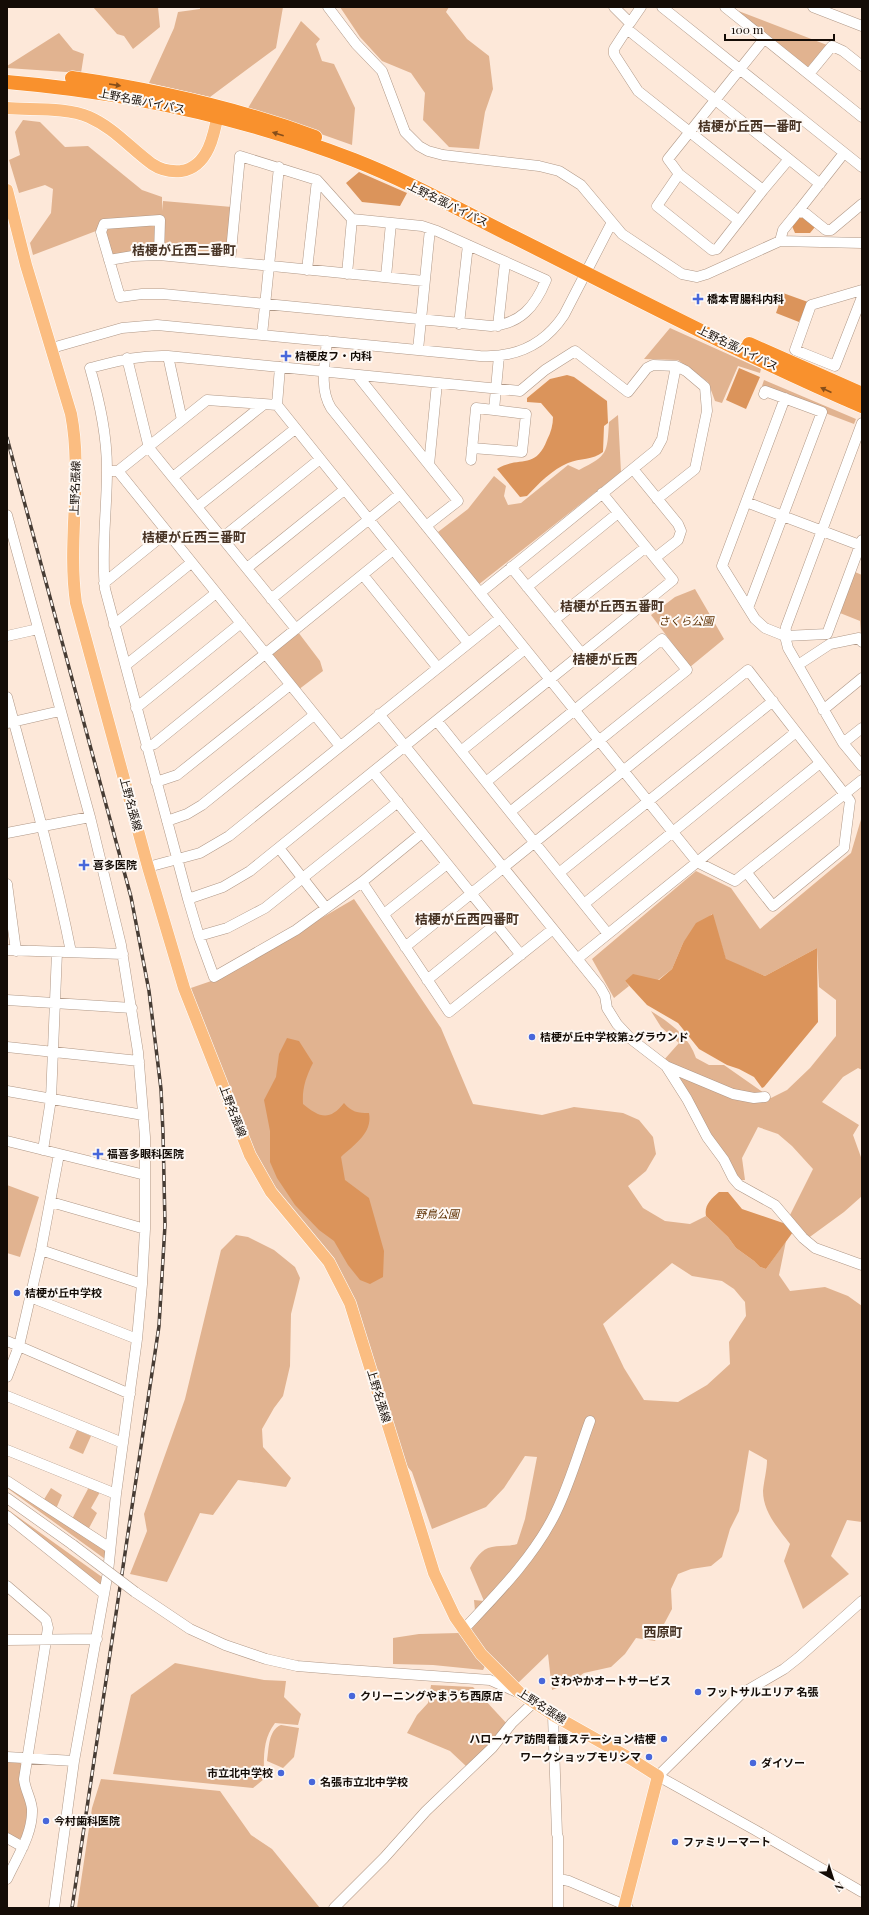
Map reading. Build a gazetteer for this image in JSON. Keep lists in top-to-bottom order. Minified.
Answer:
{"streets":{"highway":["上野名張バイパス"],"main road":["上野名張線"]},"districts":["桔梗が丘西一番町","桔梗が丘西二番町","桔梗が丘西三番町","桔梗が丘西五番町","桔梗が丘西","桔梗が丘西四番町","西原町"],"parks":["さくら公園","野鳥公園"],"places":{"health":["橋本胃腸科内科","桔梗皮フ・内科","喜多医院","福喜多眼科医院"],"other":["桔梗が丘中学校第2グラウンド","桔梗が丘中学校","さわやかオートサービス","フットサルエリア 名張","クリーニングやまうち西原店","ハローケア訪問看護ステーション桔梗","ワークショップモリシマ","ダイソー","市立北中学校","名張市立北中学校","今村歯科医院","ファミリーマート"]},"scale_bar":"100 m","north":"bottom right"}
